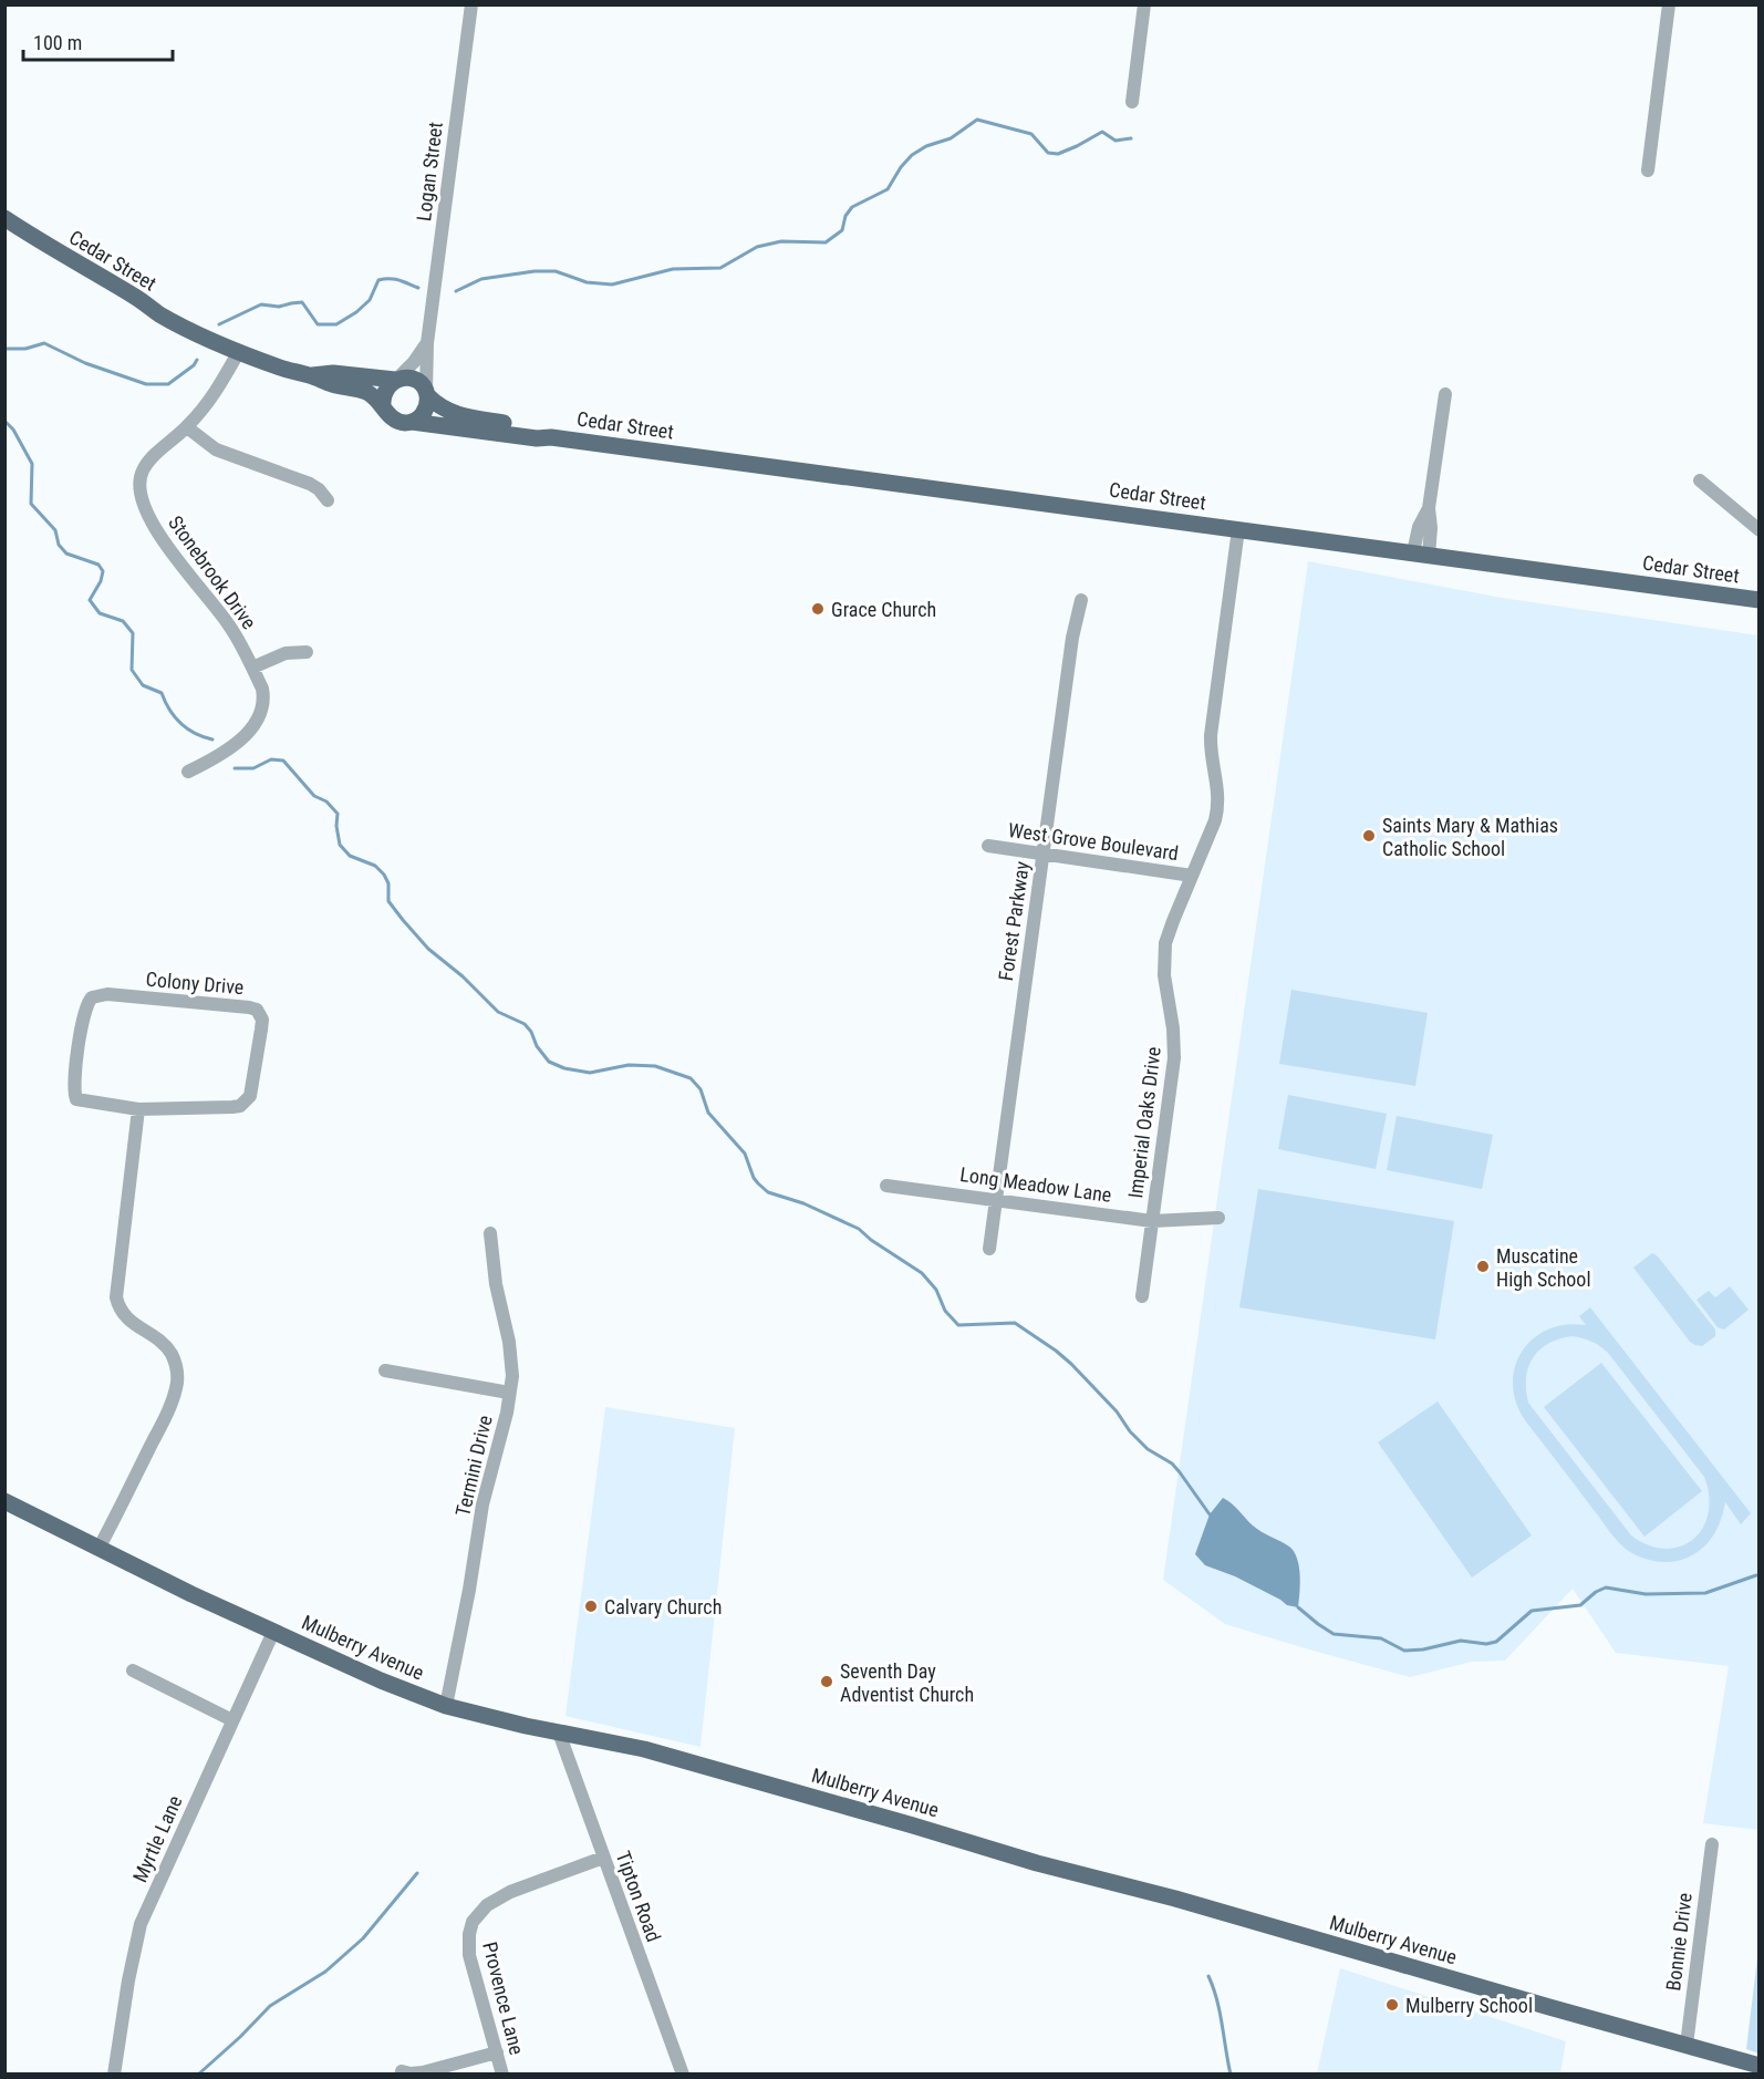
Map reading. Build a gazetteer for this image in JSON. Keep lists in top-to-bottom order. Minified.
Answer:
{"streets":{"main road":["Cedar Street","Mulberry Avenue"],"street":["Logan Street","Stonebrook Drive","West Grove Boulevard","Forest Parkway","Colony Drive","Imperial Oaks Drive","Long Meadow Lane","Termini Drive","Myrtle Lane","Tipton Road","Bonnie Drive","Provence Lane"]},"crossings":[["Logan Street","Cedar Street"],["Cedar Street","Stonebrook Drive"],["Cedar Street","Imperial Oaks Drive"],["West Grove Boulevard","Forest Parkway"],["West Grove Boulevard","Imperial Oaks Drive"],["Forest Parkway","Long Meadow Lane"],["Imperial Oaks Drive","Long Meadow Lane"],["Termini Drive","Mulberry Avenue"],["Mulberry Avenue","Myrtle Lane"],["Mulberry Avenue","Tipton Road"],["Mulberry Avenue","Bonnie Drive"],["Tipton Road","Provence Lane"]],"places":["Grace Church","Saints Mary & Mathias Catholic School","Muscatine High School","Calvary Church","Seventh Day Adventist Church","Mulberry School"],"scale_bar":"100 m"}
